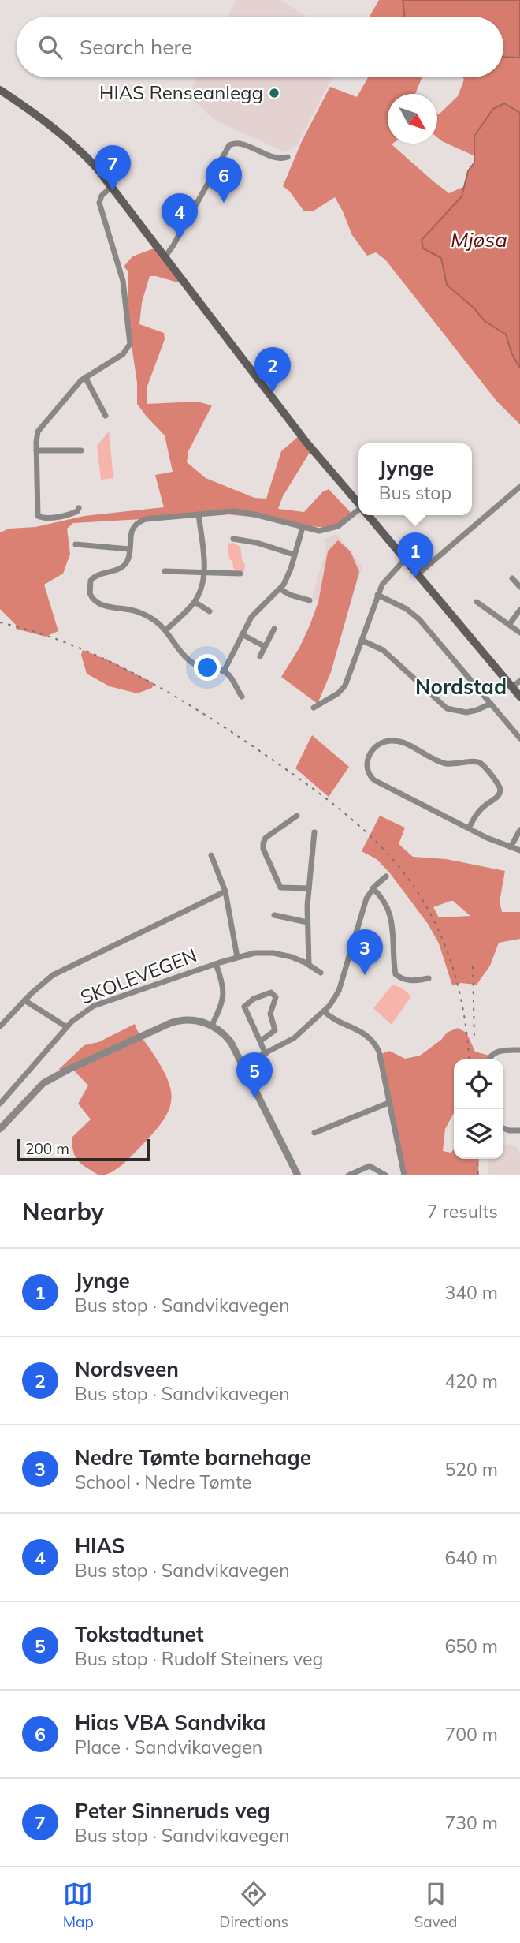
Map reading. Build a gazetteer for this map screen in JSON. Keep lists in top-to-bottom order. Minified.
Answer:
{"streets":{"street":["SKOLEVEGEN"]},"districts":["Nordstad"],"water":["Mjøsa"],"places":["HIAS Renseanlegg"],"scale_bar":"200 m","north":"bottom right","page":{"search":"Search here","pins":["7","6","4","2","1","3","5"],"popup":["Jynge","Bus stop"],"scale":"200 m","heading":["Nearby","7 results"],"list":[{"mark":"1","name":"Jynge","note":"Bus stop · Sandvikavegen","value":"340 m"},{"mark":"2","name":"Nordsveen","note":"Bus stop · Sandvikavegen","value":"420 m"},{"mark":"3","name":"Nedre Tømte barnehage","note":"School · Nedre Tømte","value":"520 m"},{"mark":"4","name":"HIAS","note":"Bus stop · Sandvikavegen","value":"640 m"},{"mark":"5","name":"Tokstadtunet","note":"Bus stop · Rudolf Steiners veg","value":"650 m"},{"mark":"6","name":"Hias VBA Sandvika","note":"Place · Sandvikavegen","value":"700 m"},{"mark":"7","name":"Peter Sinneruds veg","note":"Bus stop · Sandvikavegen","value":"730 m"}],"nav":["Map","Directions","Saved"]}}
